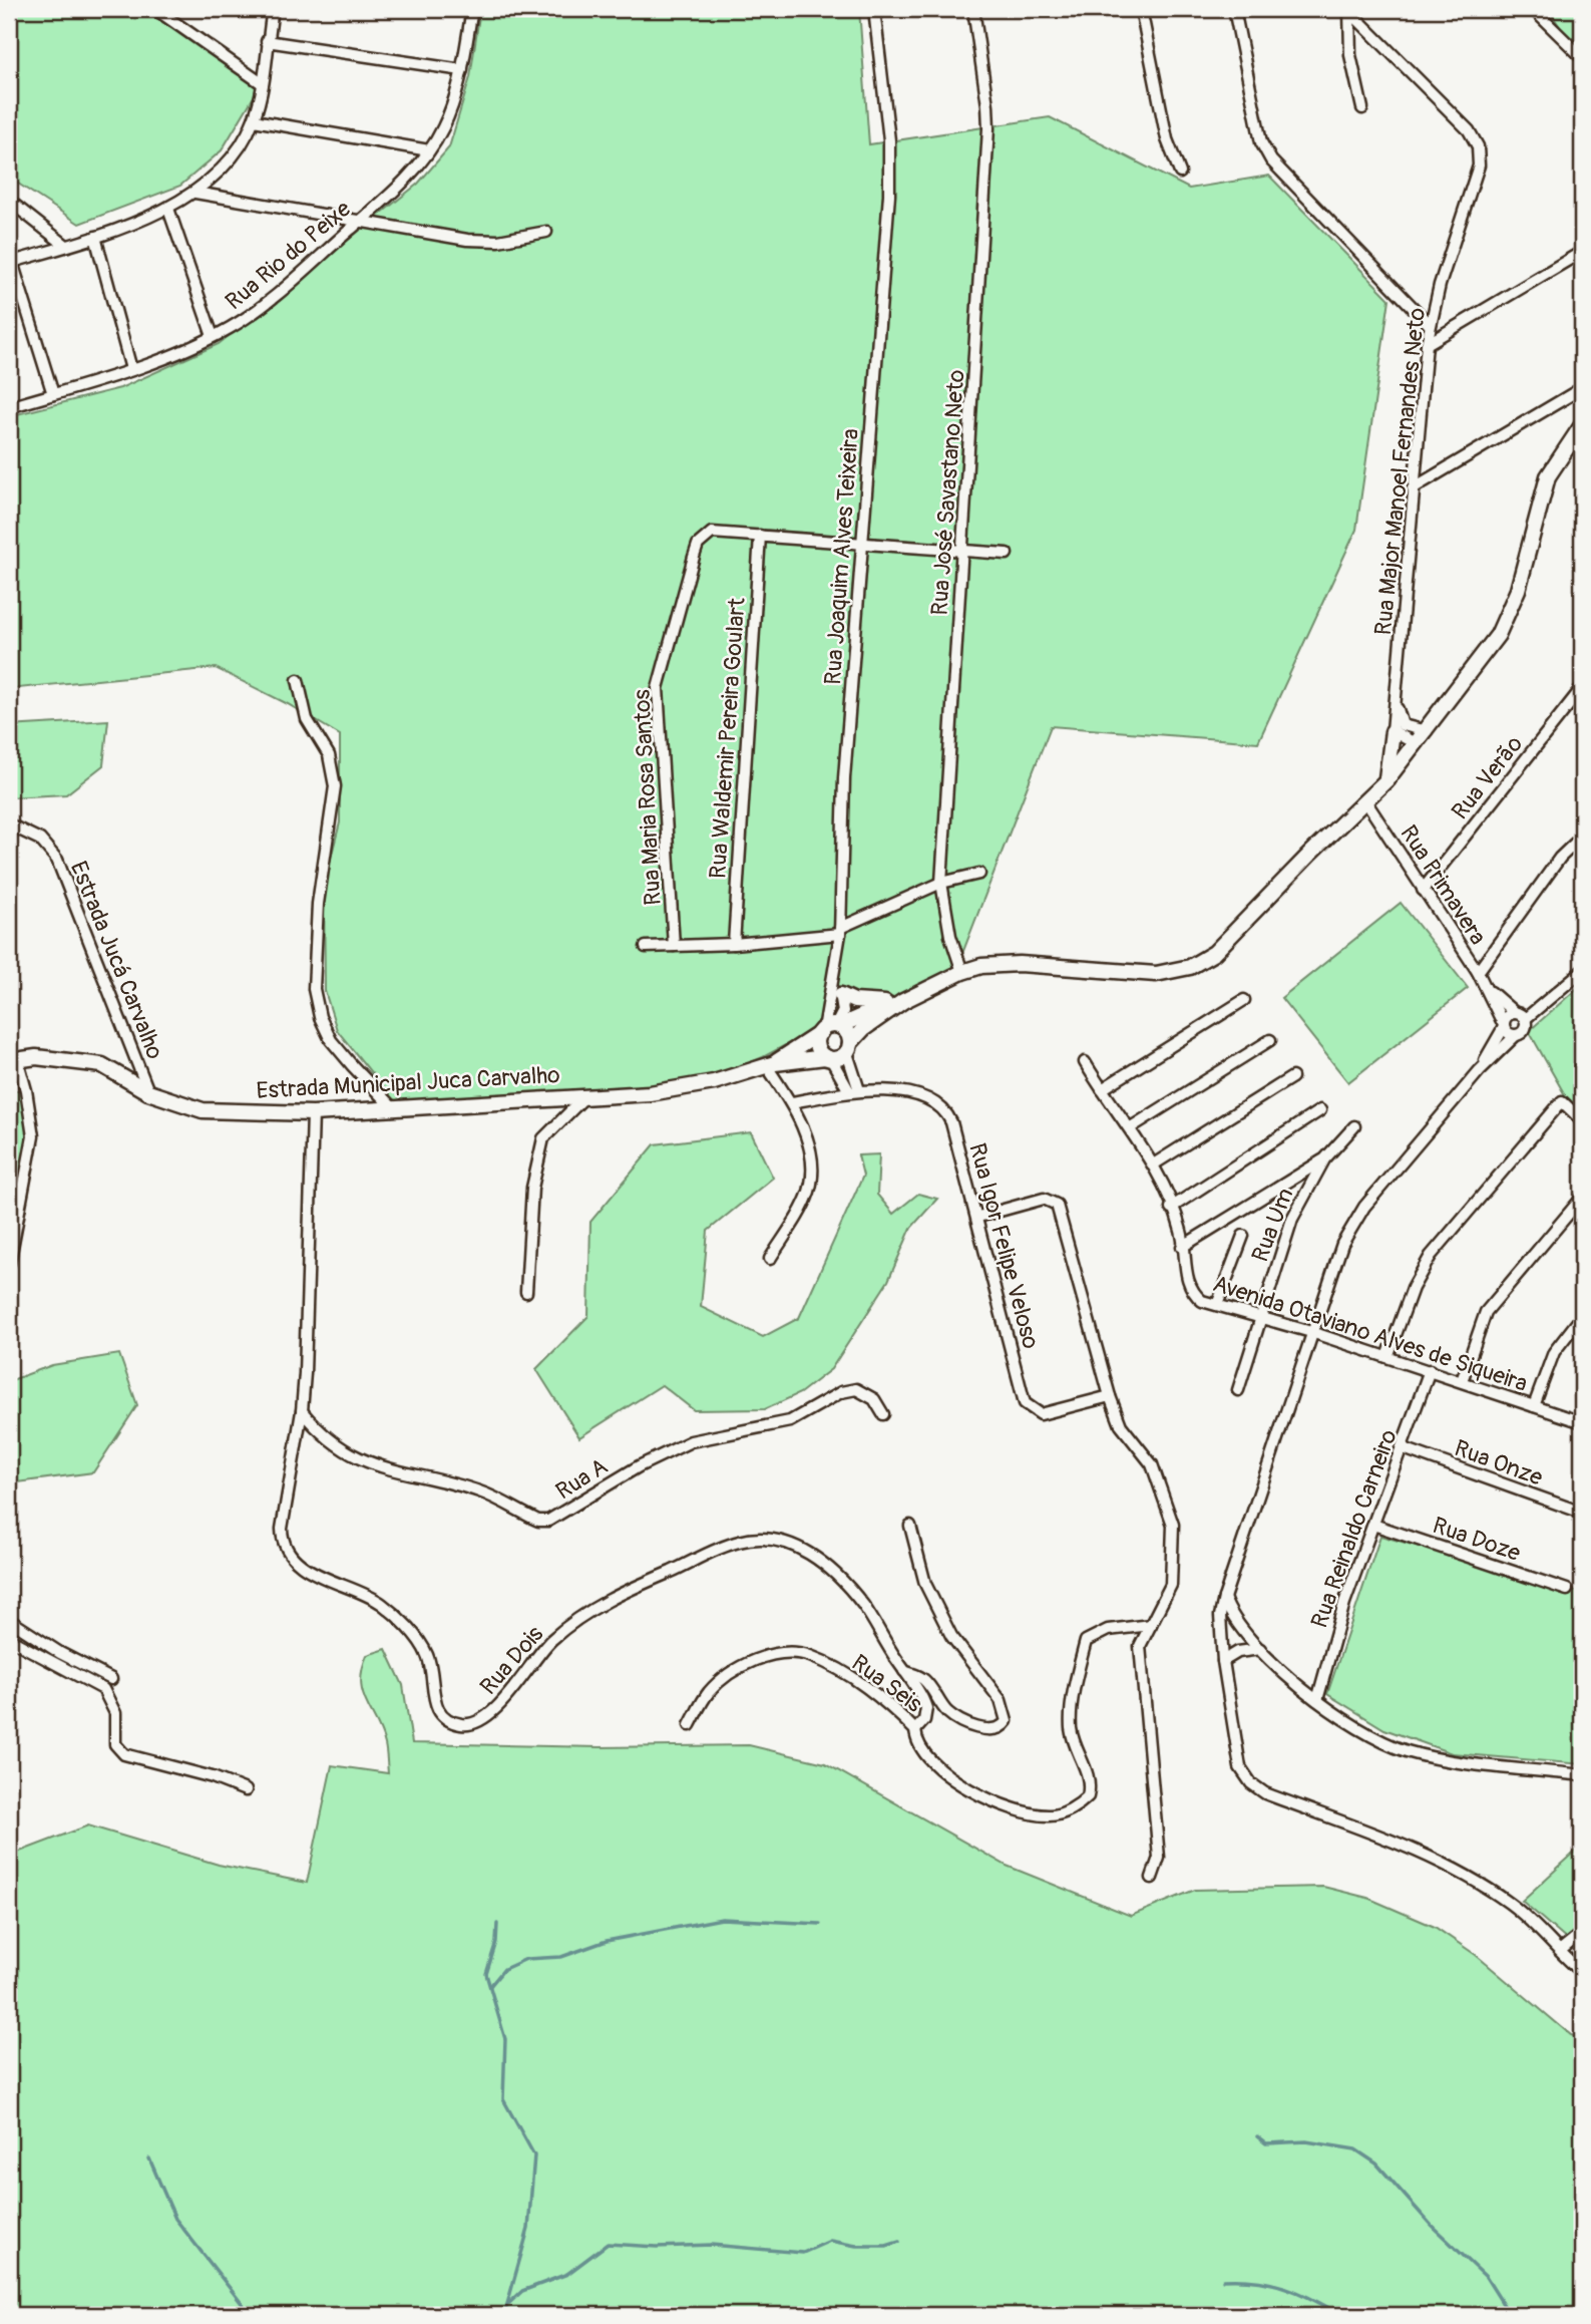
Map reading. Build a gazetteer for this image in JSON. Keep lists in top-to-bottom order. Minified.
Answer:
{"streets":{"street":["Rua Rio do Peixe","Rua Major Manoel Fernandes Neto","Rua José Savastano Neto","Rua Joaquim Alves Teixeira","Rua Waldemir Pereira Goulart","Rua Verão","Rua Maria Rosa Santos","Rua Primavera","Estrada Jucá Carvalho","Estrada Municipal Juca Carvalho","Rua Um","Rua Igor Felipe Veloso","Avenida Otaviano Alves de Siqueira","Rua Onze","Rua A","Rua Reinaldo Carneiro","Rua Doze","Rua Dois","Rua Seis"]},"crossings":[["Rua Waldemir Pereira Goulart","Rua Maria Rosa Santos"],["Rua Verão","Rua Primavera"],["Estrada Jucá Carvalho","Estrada Municipal Juca Carvalho"],["Estrada Municipal Juca Carvalho","Rua Dois"],["Rua Um","Avenida Otaviano Alves de Siqueira"],["Avenida Otaviano Alves de Siqueira","Rua Reinaldo Carneiro"],["Rua Onze","Rua Reinaldo Carneiro"],["Rua A","Rua Dois"],["Rua Reinaldo Carneiro","Rua Doze"],["Rua Dois","Rua Seis"]]}
